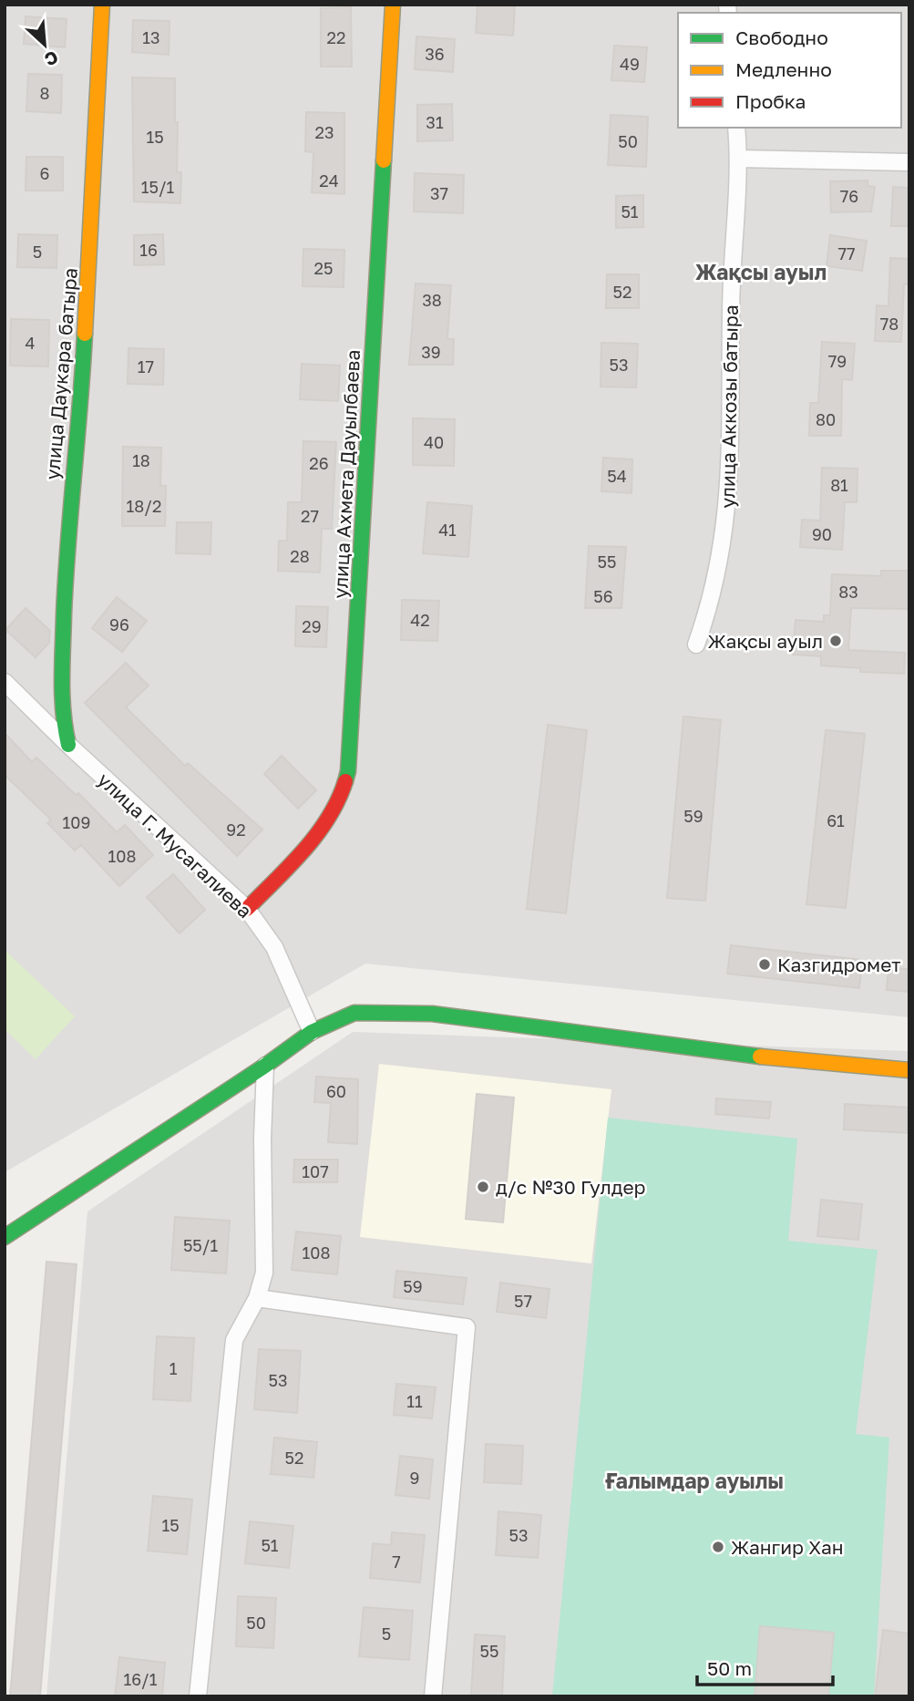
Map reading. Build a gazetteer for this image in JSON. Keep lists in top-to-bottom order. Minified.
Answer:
{"streets":{"street":["улица Даукара батыра","улица Аккозы батыра","улица Ахмета Дауылбаева","улица Г. Мусагалиева"]},"crossings":[["улица Даукара батыра","улица Г. Мусагалиева"],["улица Ахмета Дауылбаева","улица Г. Мусагалиева"]],"districts":["Жақсы ауыл","Ғалымдар ауылы"],"places":["Жақсы ауыл","Казгидромет","д/с №30 Гулдер","Жангир Хан"],"house_numbers":["13","22","36","49","8","31","23","15","50","6","24","15/1","37","76","51","16","5","77","25","52","38","78","4","39","79","53","17","80","40","18","26","54","81","18/2","27","41","90","28","55","83","56","42","96","29","59","61","109","92","108","60","107","55/1","108","59","57","1","53","11","52","9","15","53","51","7","50","5","55","16/1"],"legend":["Свободно","Медленно","Пробка"],"scale_bar":"50 m","north":"bottom right"}
